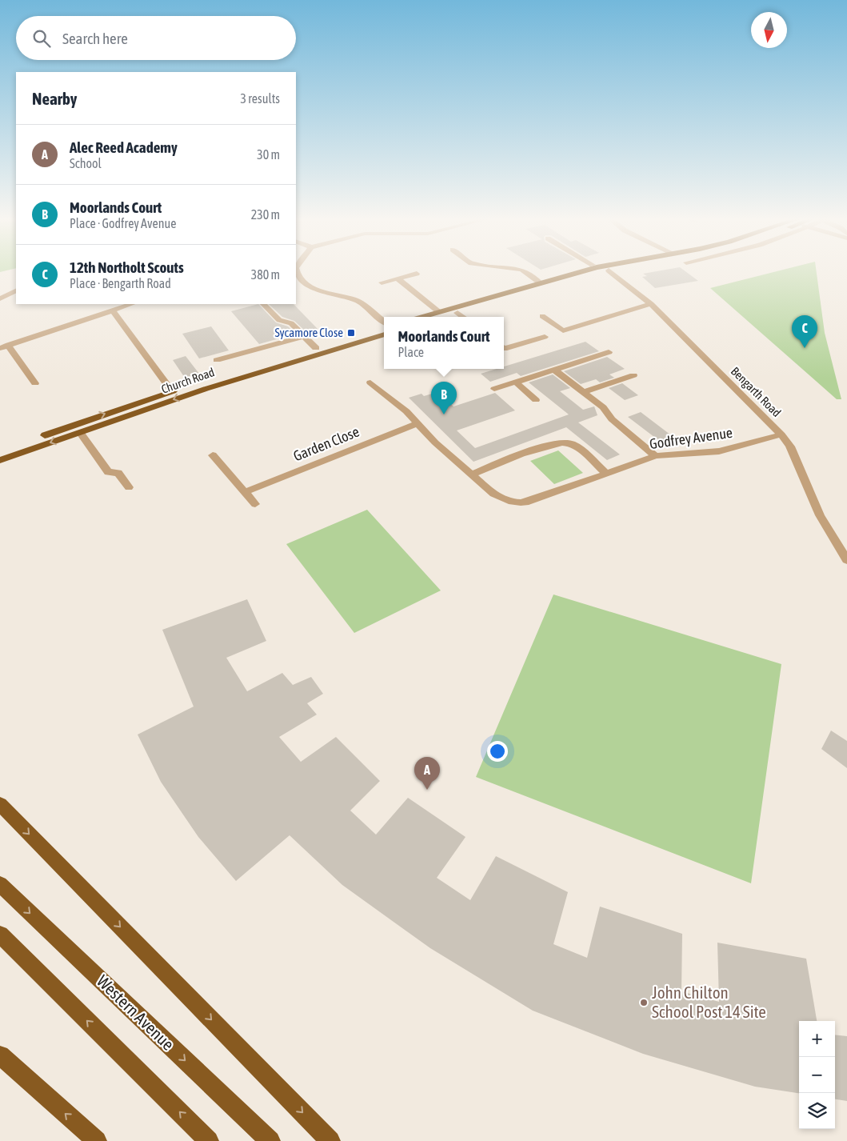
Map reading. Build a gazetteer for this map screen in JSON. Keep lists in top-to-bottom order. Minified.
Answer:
{"streets":{"highway":["Church Road","Western Avenue"],"street":["Bengarth Road","Godfrey Avenue","Garden Close"]},"crossings":[["Bengarth Road","Godfrey Avenue"],["Godfrey Avenue","Garden Close"]],"places":{"transit":["Sycamore Close"],"other":["John Chilton School Post 14 Site"]},"north":"bottom","page":{"search":"Search here","heading":["Nearby","3 results"],"list":[{"mark":"A","name":"Alec Reed Academy","note":"School","value":"30 m"},{"mark":"B","name":"Moorlands Court","note":"Place · Godfrey Avenue","value":"230 m"},{"mark":"C","name":"12th Northolt Scouts","note":"Place · Bengarth Road","value":"380 m"}],"pins":["C","B","A"],"popup":["Moorlands Court","Place"],"map_buttons":["+","−"]}}
